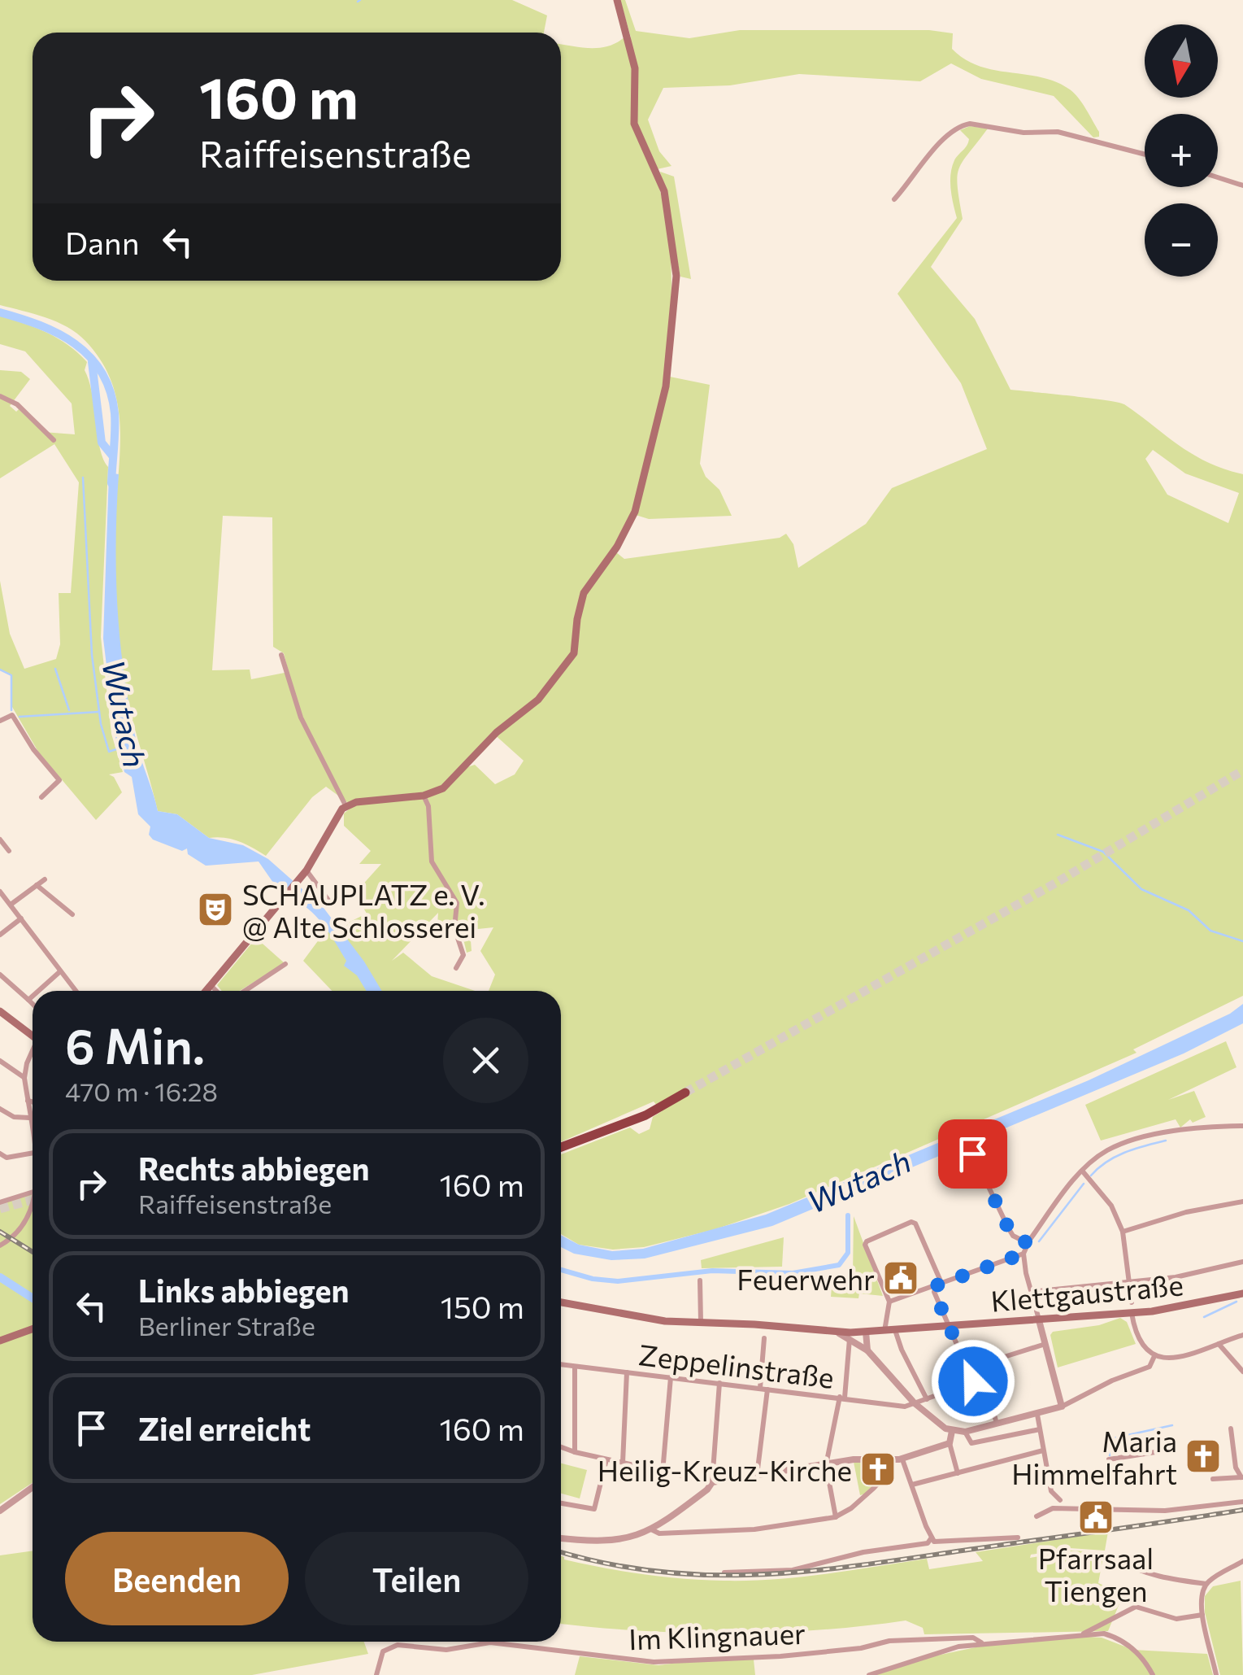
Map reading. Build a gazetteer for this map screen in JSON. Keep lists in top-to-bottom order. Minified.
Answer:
{"streets":{"main road":["Klettgaustraße"],"street":["Zeppelinstraße","Im Klingnauer"]},"water":["Wutach"],"places":{"theatre":["SCHAUPLATZ e. V. @ Alte Schlosserei"],"public building":["Feuerwehr","Pfarrsaal Tiengen"],"church":["Maria Himmelfahrt","Heilig-Kreuz-Kirche"]},"north":"bottom","page":{"map_buttons":["+","−"],"turn":["160 m","Raiffeisenstraße"],"then":"Dann","heading":["6 Min.","470 m · 16:28"],"list":[{"name":"Rechts abbiegen","note":"Raiffeisenstraße","value":"160 m"},{"name":"Links abbiegen","note":"Berliner Straße","value":"150 m"},{"name":"Ziel erreicht","value":"160 m"}],"buttons":["Beenden","Teilen"]}}
